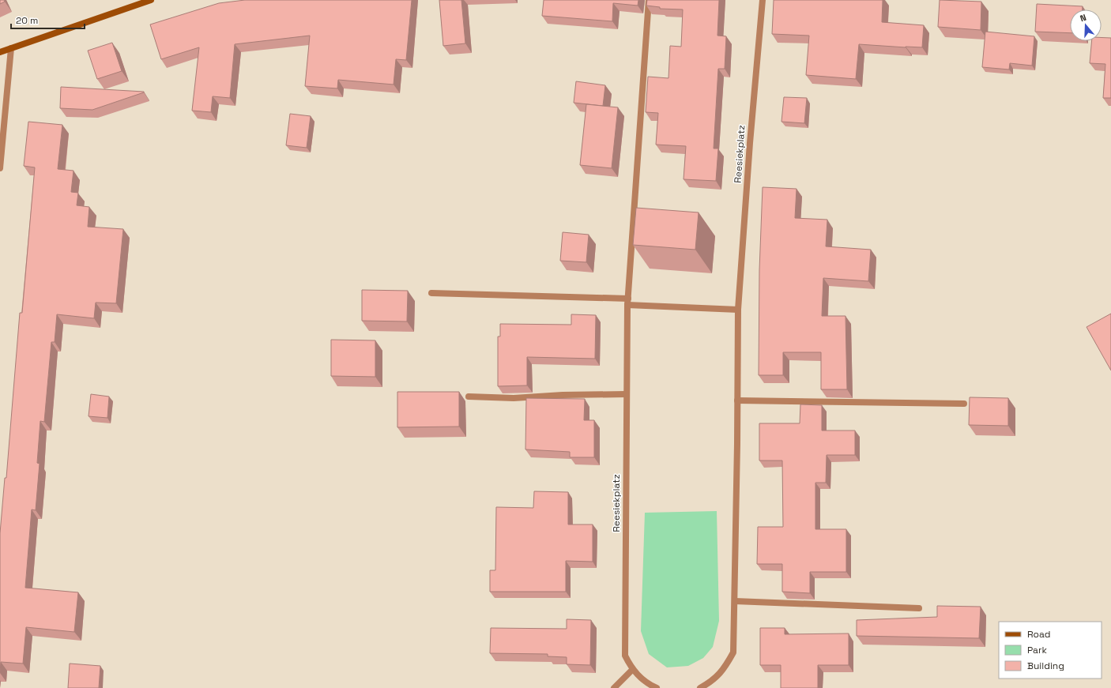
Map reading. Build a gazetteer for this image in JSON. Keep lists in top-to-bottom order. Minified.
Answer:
{"streets":{"street":["Reesiekplatz"]},"legend":["Road","Park","Building"],"scale_bar":"20 m","north":"top"}
